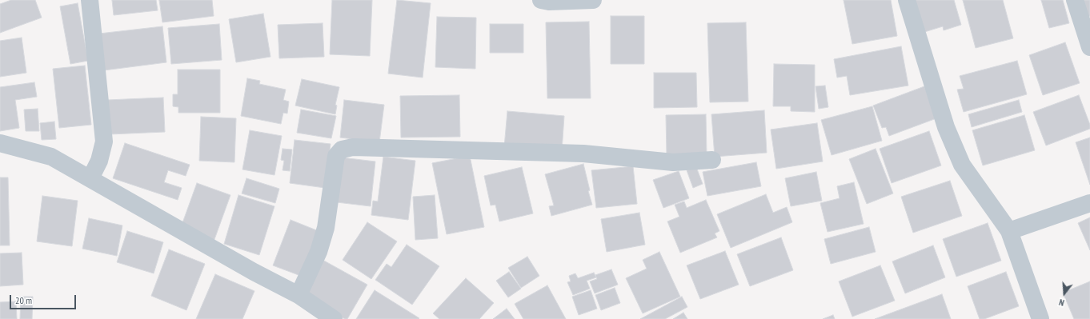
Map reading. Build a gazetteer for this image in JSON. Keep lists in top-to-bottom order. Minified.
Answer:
{"scale_bar":"20 m","north":"bottom"}
